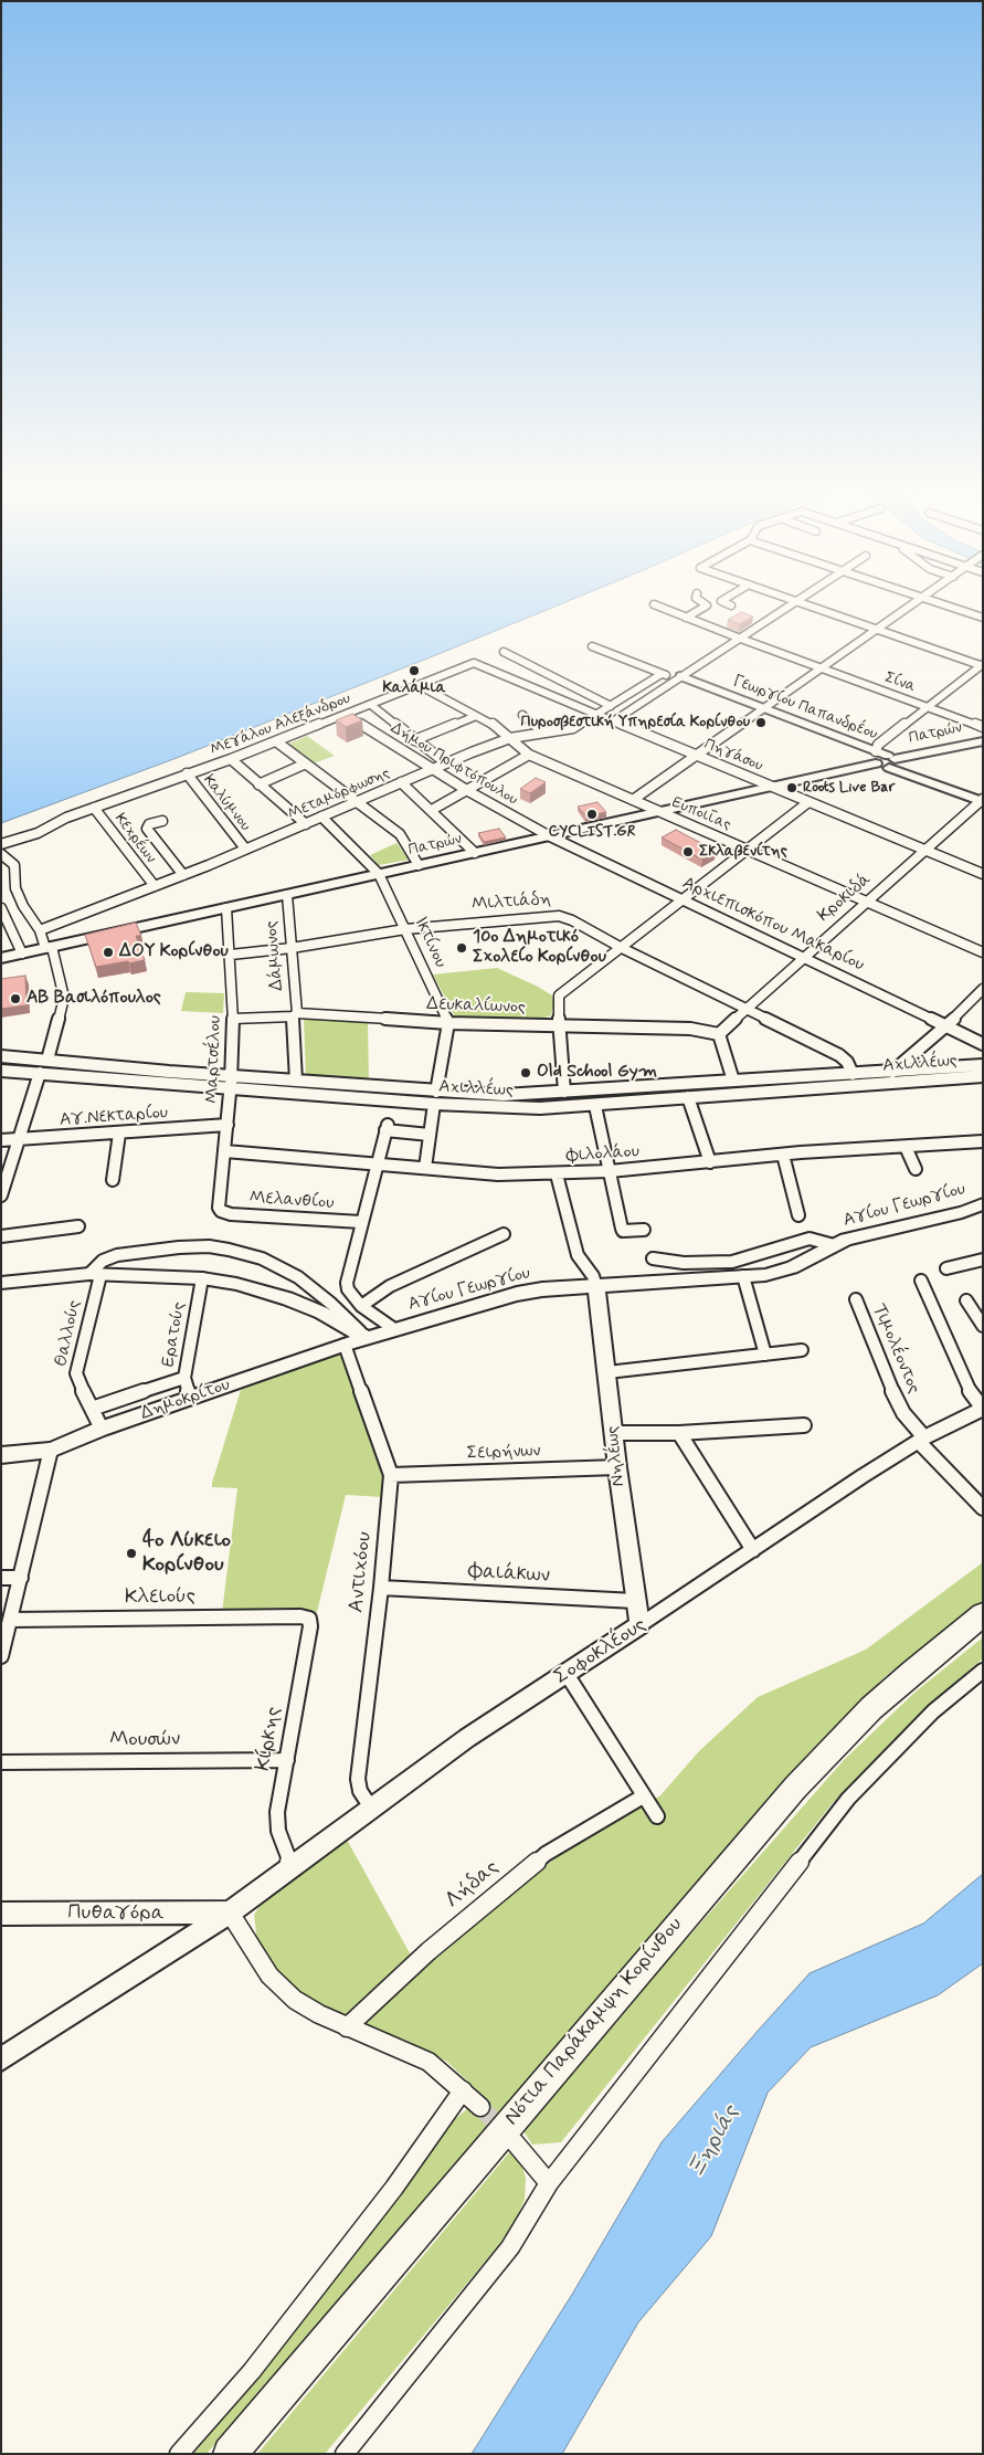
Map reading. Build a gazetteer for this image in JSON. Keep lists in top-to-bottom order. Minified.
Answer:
{"streets":{"highway":["Νότια Παράκαμψη Κορίνθου"],"main road":["Πατρών"],"street":["Σίνα","Γεωργίου Παπανδρέου","Μεγάλου Αλεξάνδρου","Πηγάσου","Δήμου Πριφτόπουλου","Μεταμόρφωσης","Καλύμνου","Ευποιΐας","Κεχρέων","Κροκιδά","Μιλτιάδη","Αρχιεπισκόπου Μακαρίου","Ικτίνου","Δάμωνος","Δευκαλίωνος","Μαρτσέλου","Αχιλλέως","Αγ.Νεκταρίου","Φιλολάου","Μελανθίου","Αγίου Γεωργίου","Θαλλούς","Ερατούς","Τιμολέοντος","Δημοκρίτου","Σειρήνων","Νηλέως","Αντιχόου","Φαιάκων","Κλειούς","Σοφοκλέους","Κίρκης","Μουσών","Λήδας","Πυθαγόρα"]},"crossings":[["Γεωργίου Παπανδρέου","Πατρών"],["Γεωργίου Παπανδρέου","Μεταμόρφωσης"],["Μεγάλου Αλεξάνδρου","Πηγάσου"],["Μεγάλου Αλεξάνδρου","Δήμου Πριφτόπουλου"],["Μεγάλου Αλεξάνδρου","Καλύμνου"],["Μεγάλου Αλεξάνδρου","Ευποιΐας"],["Μεγάλου Αλεξάνδρου","Κεχρέων"],["Πατρών","Πηγάσου"],["Πατρών","Δήμου Πριφτόπουλου"],["Πατρών","Ευποιΐας"],["Πατρών","Αρχιεπισκόπου Μακαρίου"],["Πατρών","Ικτίνου"],["Πατρών","Δάμωνος"],["Πατρών","Μαρτσέλου"],["Πηγάσου","Μεταμόρφωσης"],["Πηγάσου","Κροκιδά"],["Δήμου Πριφτόπουλου","Μεταμόρφωσης"],["Δήμου Πριφτόπουλου","Αρχιεπισκόπου Μακαρίου"],["Μεταμόρφωσης","Καλύμνου"],["Μεταμόρφωσης","Ευποιΐας"],["Μεταμόρφωσης","Κεχρέων"],["Μεταμόρφωσης","Ικτίνου"],["Ευποιΐας","Κροκιδά"],["Κροκιδά","Μιλτιάδη"],["Κροκιδά","Αρχιεπισκόπου Μακαρίου"],["Κροκιδά","Δευκαλίωνος"],["Μιλτιάδη","Ικτίνου"],["Μιλτιάδη","Δάμωνος"],["Μιλτιάδη","Μαρτσέλου"],["Μιλτιάδη","Αχιλλέως"],["Ικτίνου","Δευκαλίωνος"],["Δάμωνος","Δευκαλίωνος"],["Δάμωνος","Αχιλλέως"],["Δευκαλίωνος","Μαρτσέλου"],["Μαρτσέλου","Αχιλλέως"],["Μαρτσέλου","Αγ.Νεκταρίου"],["Μαρτσέλου","Φιλολάου"],["Μαρτσέλου","Μελανθίου"],["Αγίου Γεωργίου","Δημοκρίτου"],["Αγίου Γεωργίου","Νηλέως"],["Θαλλούς","Δημοκρίτου"],["Ερατούς","Δημοκρίτου"],["Τιμολέοντος","Σοφοκλέους"],["Δημοκρίτου","Αντιχόου"],["Σειρήνων","Νηλέως"],["Σειρήνων","Αντιχόου"],["Νηλέως","Φαιάκων"],["Νηλέως","Σοφοκλέους"],["Αντιχόου","Φαιάκων"],["Αντιχόου","Σοφοκλέους"],["Κλειούς","Κίρκης"],["Σοφοκλέους","Κίρκης"],["Σοφοκλέους","Πυθαγόρα"],["Κίρκης","Μουσών"]],"water":["Ξηριάς"],"places":["Καλάμια","Πυροσβεστική Υπηρεσία Κορίνθου","Roots Live Bar","CYCLIST.GR","Σκλαβενίτης","10ο Δημοτικό Σχολείο Κορίνθου","ΔΟΥ Κορίνθου","ΑΒ Βασιλόπουλος","Old School Gym","4ο Λύκειο Κορίνθου"]}
